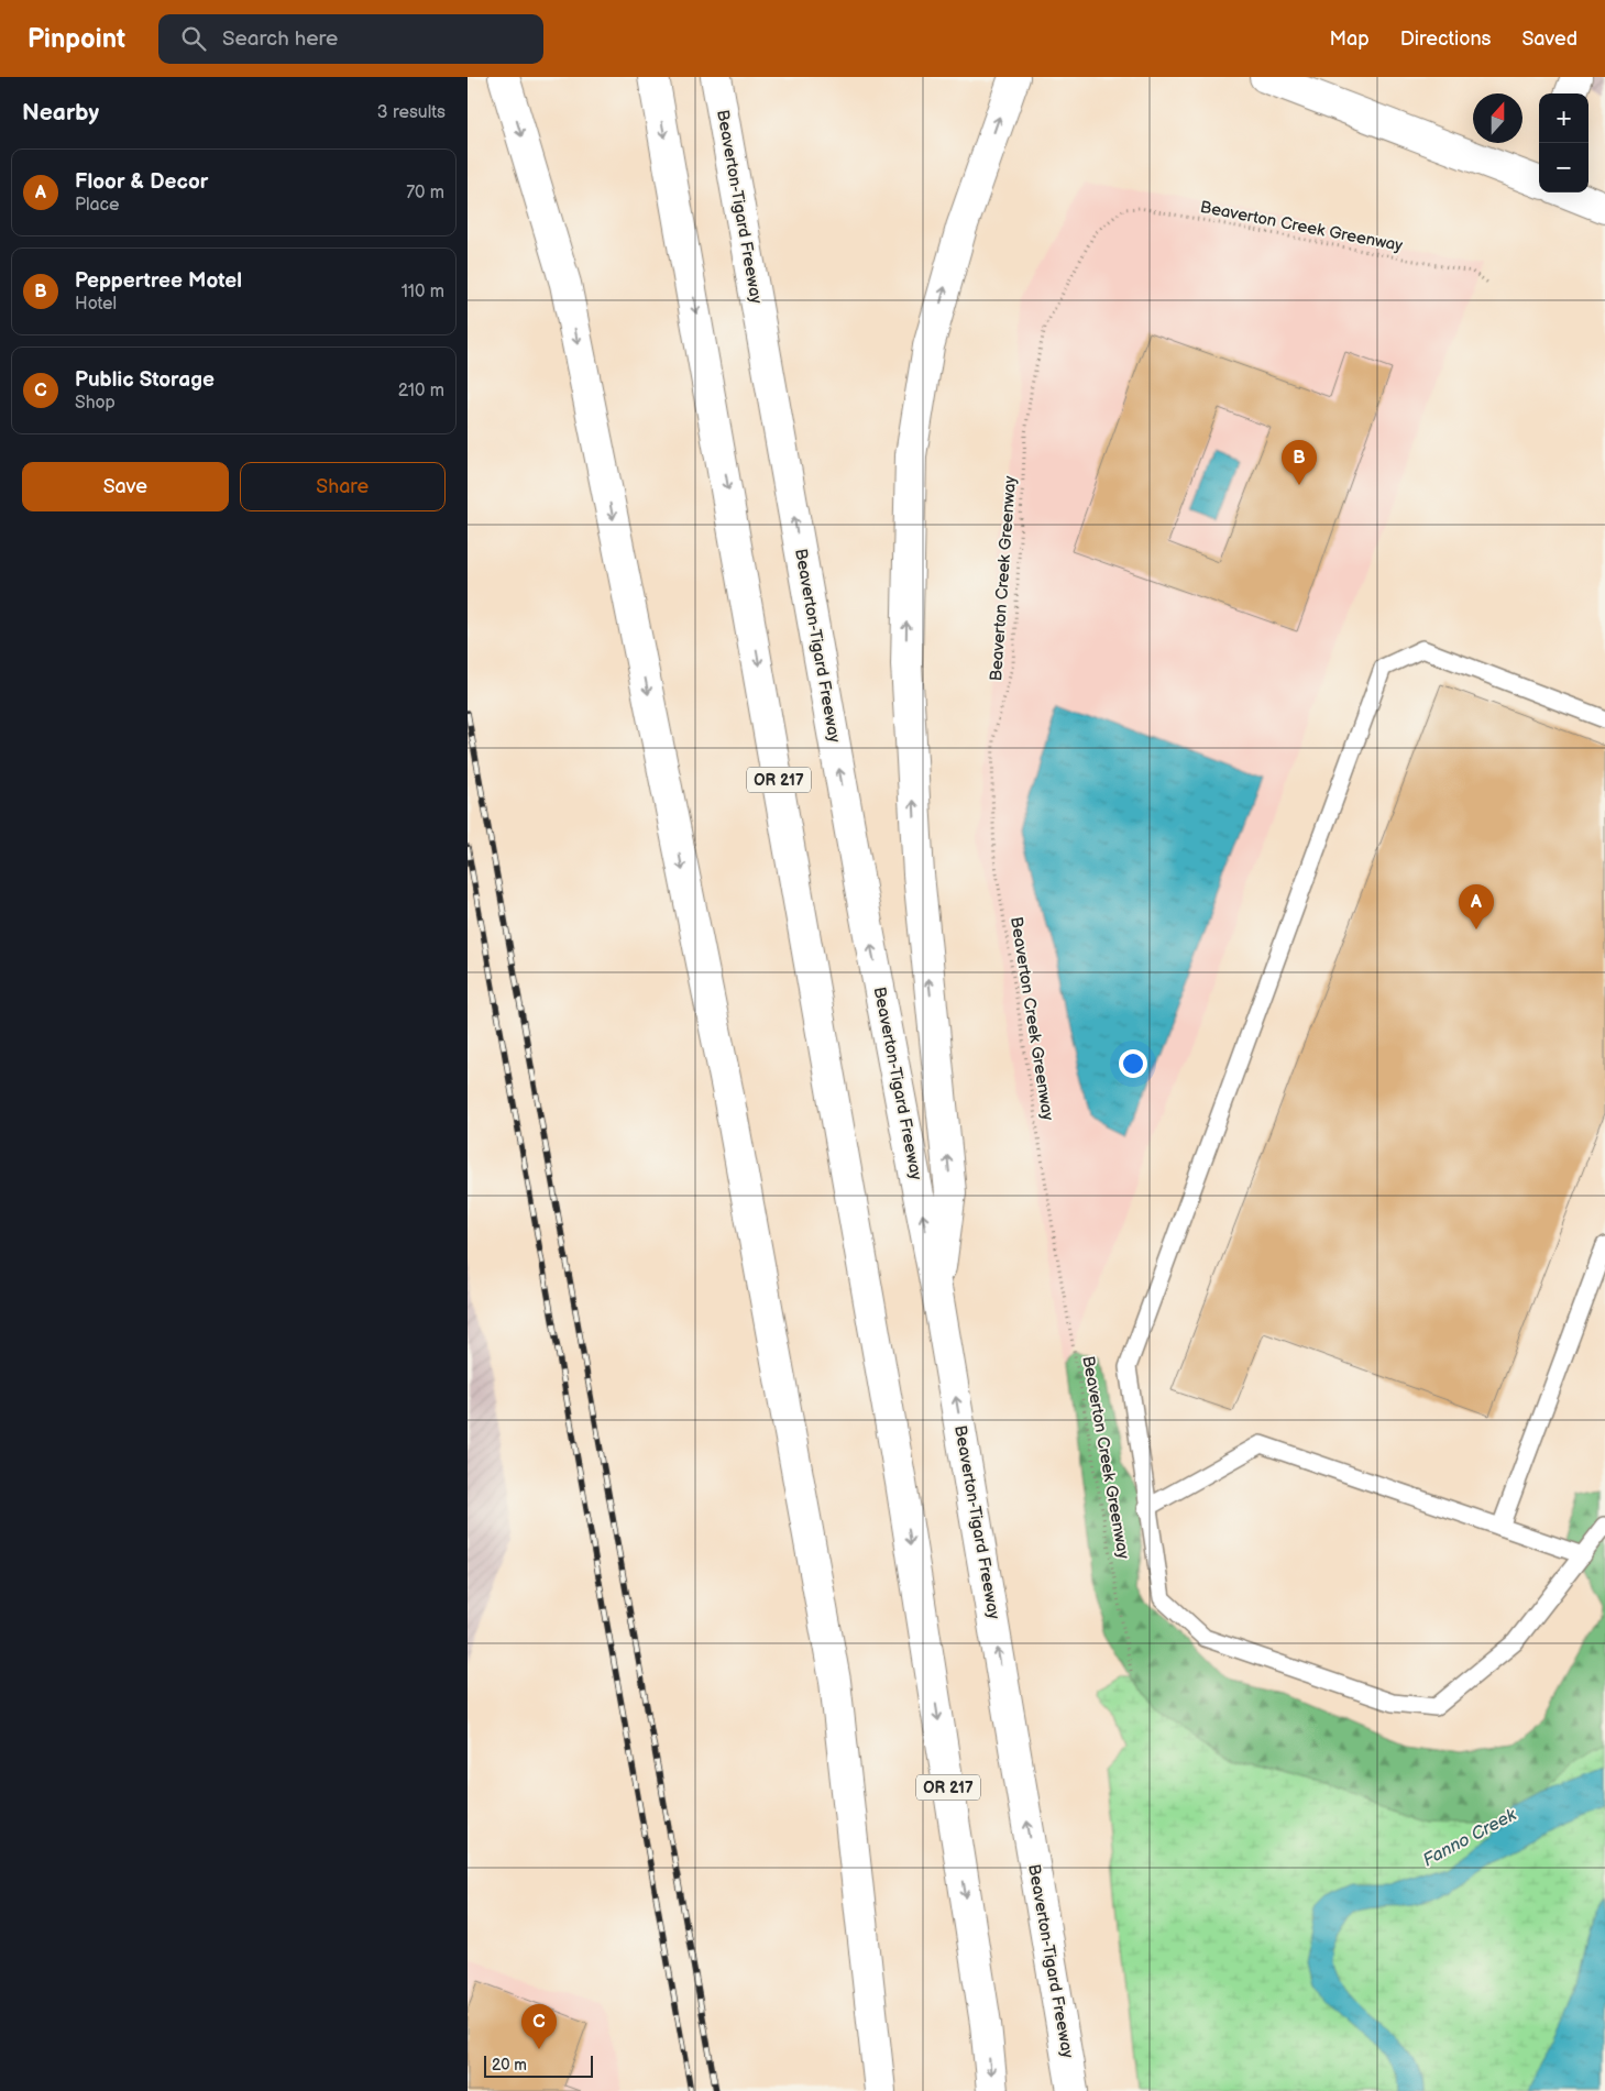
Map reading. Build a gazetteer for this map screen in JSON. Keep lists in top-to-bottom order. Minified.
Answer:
{"streets":{"main road":["Beaverton-Tigard Freeway","OR 217"],"path":["Beaverton Creek Greenway"]},"water":["Fanno Creek"],"scale_bar":"20 m","north":"top","page":{"header":"Pinpoint","search":"Search here","nav":["Map","Directions","Saved"],"heading":["Nearby","3 results"],"map_buttons":["+","−"],"list":[{"mark":"A","name":"Floor & Decor","note":"Place","value":"70 m"},{"mark":"B","name":"Peppertree Motel","note":"Hotel","value":"110 m"},{"mark":"C","name":"Public Storage","note":"Shop","value":"210 m"}],"pins":["B","A","C"],"buttons":["Save","Share"],"scale":"20 m"}}
